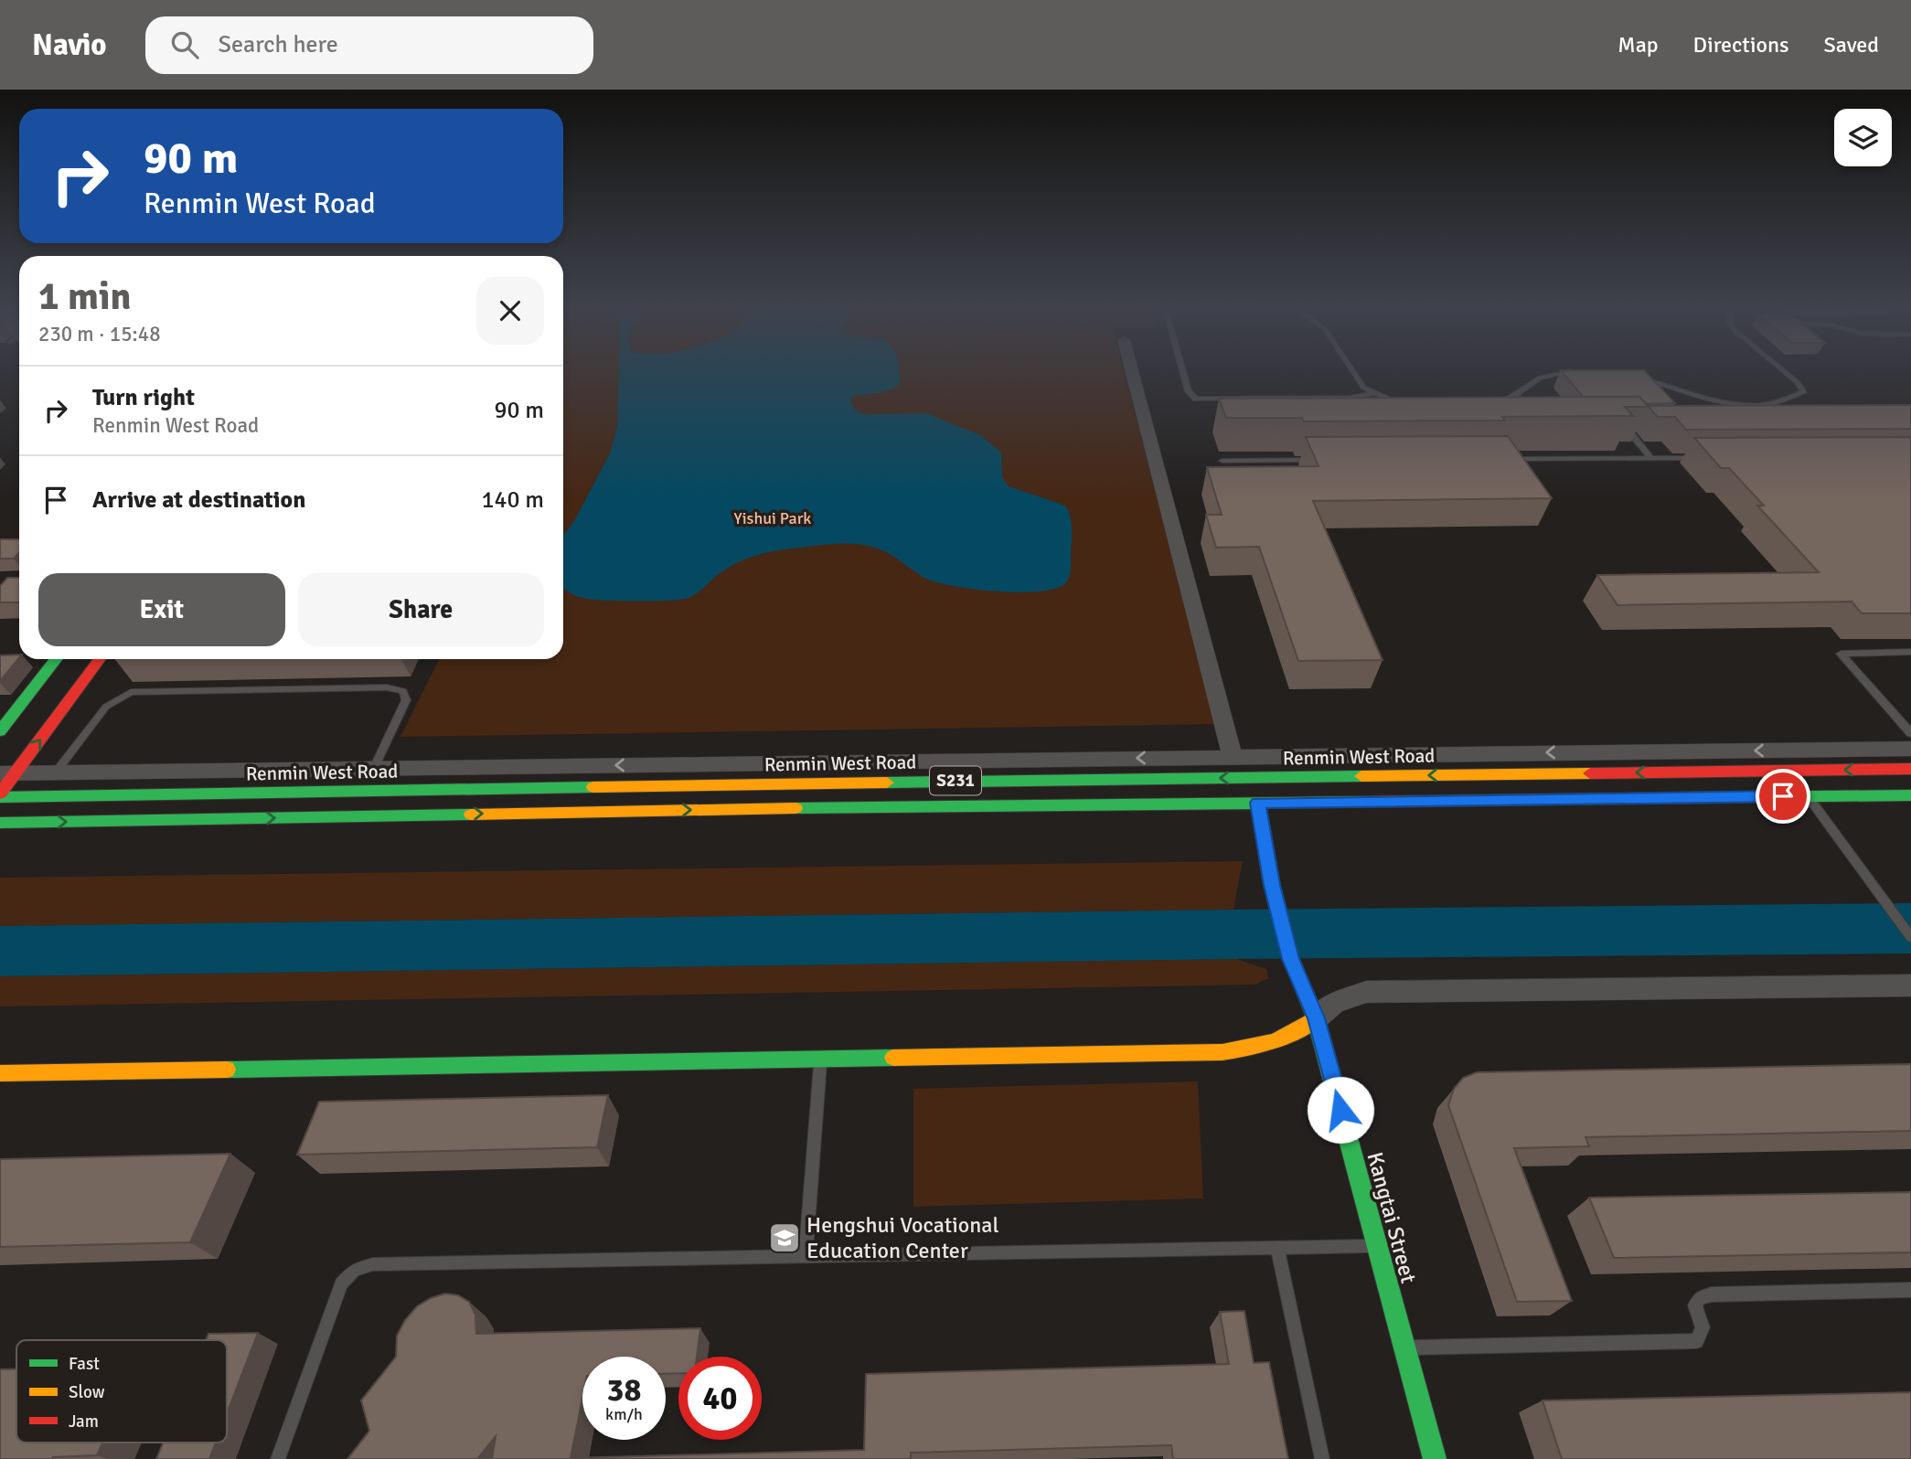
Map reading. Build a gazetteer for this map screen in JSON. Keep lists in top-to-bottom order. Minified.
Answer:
{"streets":{"main road":["Renmin West Road","S231","Kangtai Street"]},"crossings":[["S231","Kangtai Street"]],"parks":["Yishui Park"],"places":{"school or university":["Hengshui Vocational Education Center"]},"legend":["Fast","Slow","Jam"],"page":{"header":"Navio","search":"Search here","nav":["Map","Directions","Saved"],"turn":["90 m","Renmin West Road"],"heading":["1 min","230 m · 15:48"],"list":[{"name":"Turn right","note":"Renmin West Road","value":"90 m"},{"name":"Arrive at destination","value":"140 m"}],"buttons":["Exit","Share"],"speed":"38 km/h","limit":"40"}}
